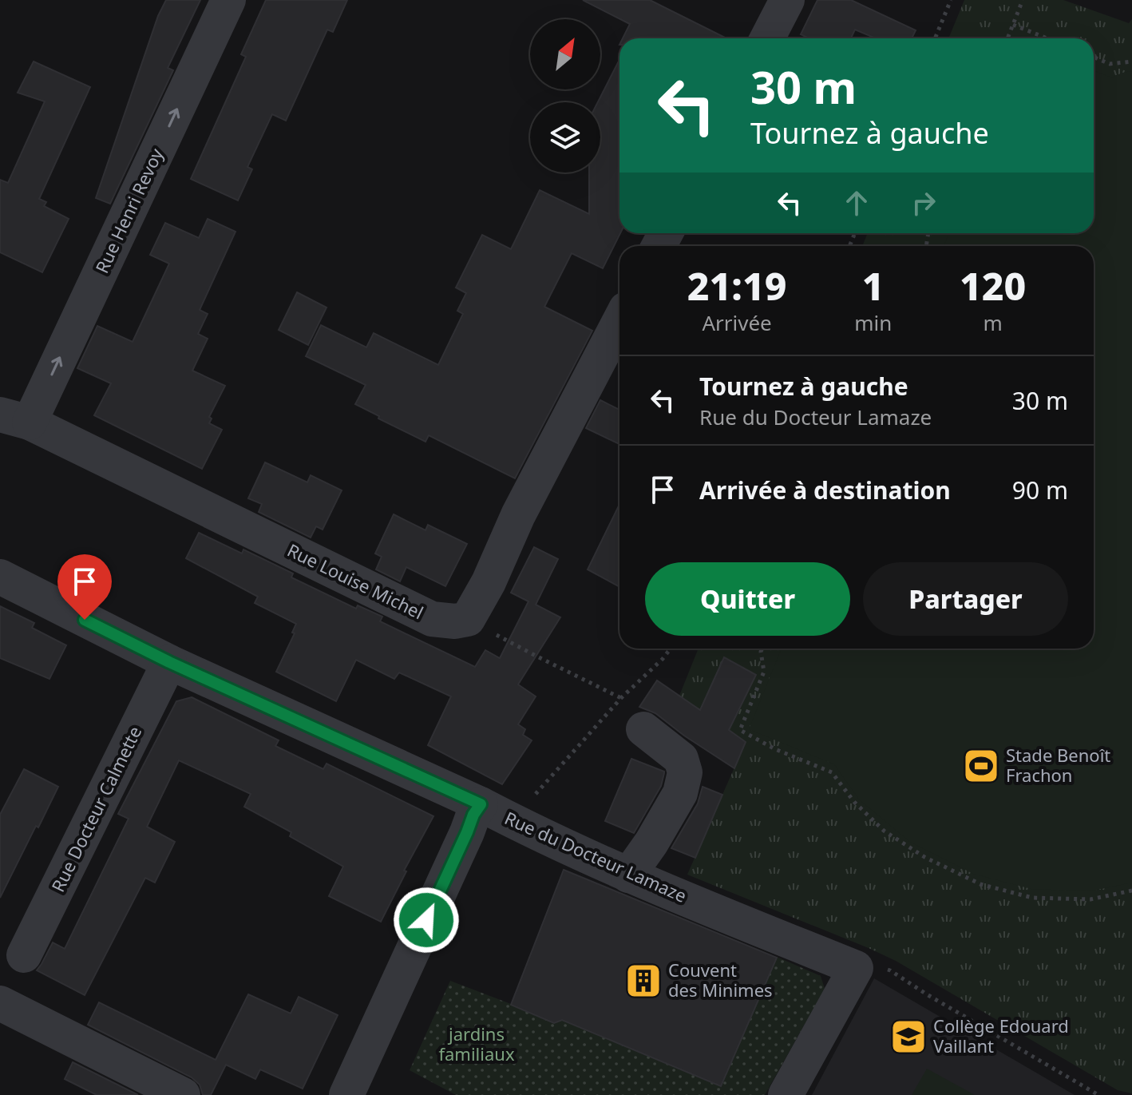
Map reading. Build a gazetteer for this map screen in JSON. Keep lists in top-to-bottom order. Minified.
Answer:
{"streets":{"street":["Rue Henri Revoy","Rue Louise Michel","Rue Docteur Calmette","Rue du Docteur Lamaze"]},"crossings":[["Rue Henri Revoy","Rue Louise Michel"],["Rue Docteur Calmette","Rue du Docteur Lamaze"]],"one_way":["Rue Henri Revoy"],"parks":["jardins familiaux"],"places":{"sports":["Stade Benoît Frachon"],"building":["Couvent des Minimes"],"school or university":["Collège Edouard Vaillant"]},"north":"top right","page":{"turn":["30 m","Tournez à gauche"],"eta":["21:19","Arrivée","1","min","120","m"],"list":[{"name":"Tournez à gauche","note":"Rue du Docteur Lamaze","value":"30 m"},{"name":"Arrivée à destination","value":"90 m"}],"buttons":["Quitter","Partager"]}}
